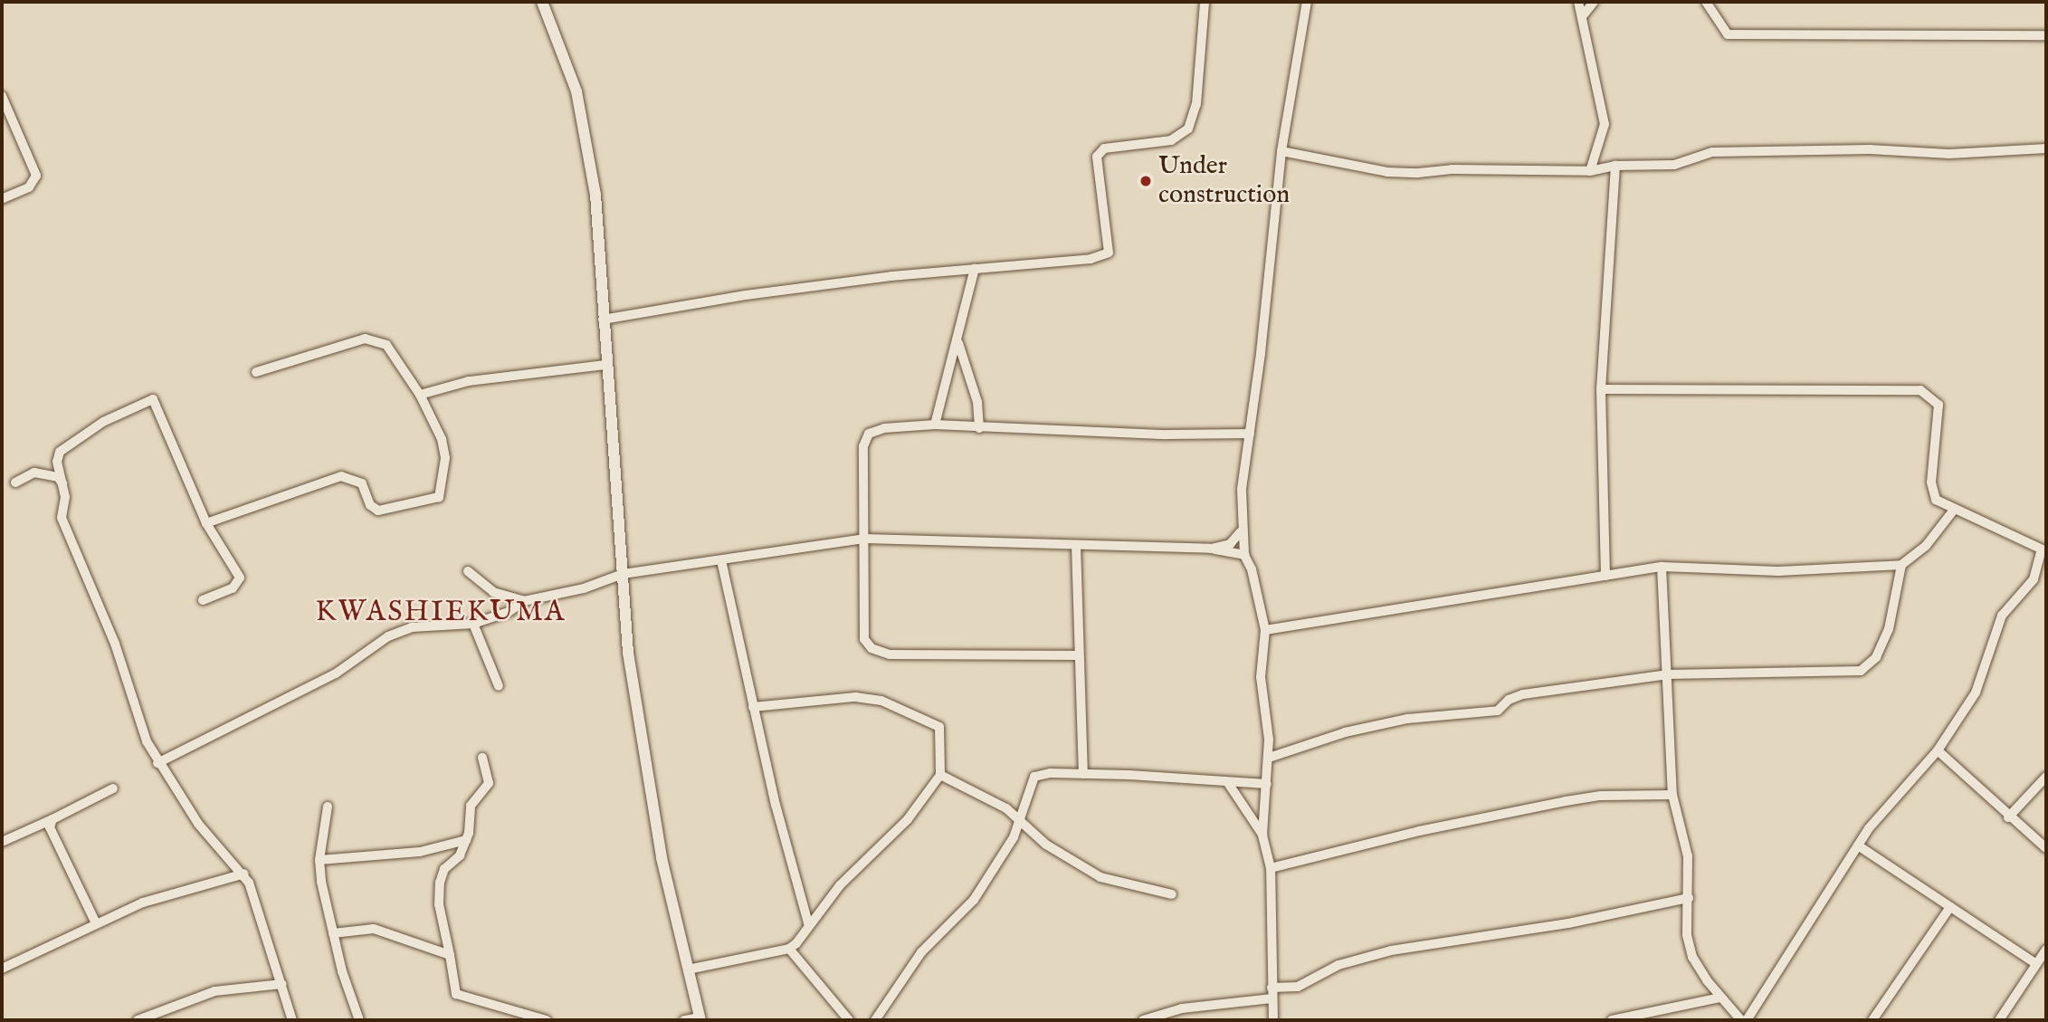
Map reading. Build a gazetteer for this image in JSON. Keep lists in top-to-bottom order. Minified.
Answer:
{"districts":["KWASHIEKUMA"],"places":["Under construction"]}
